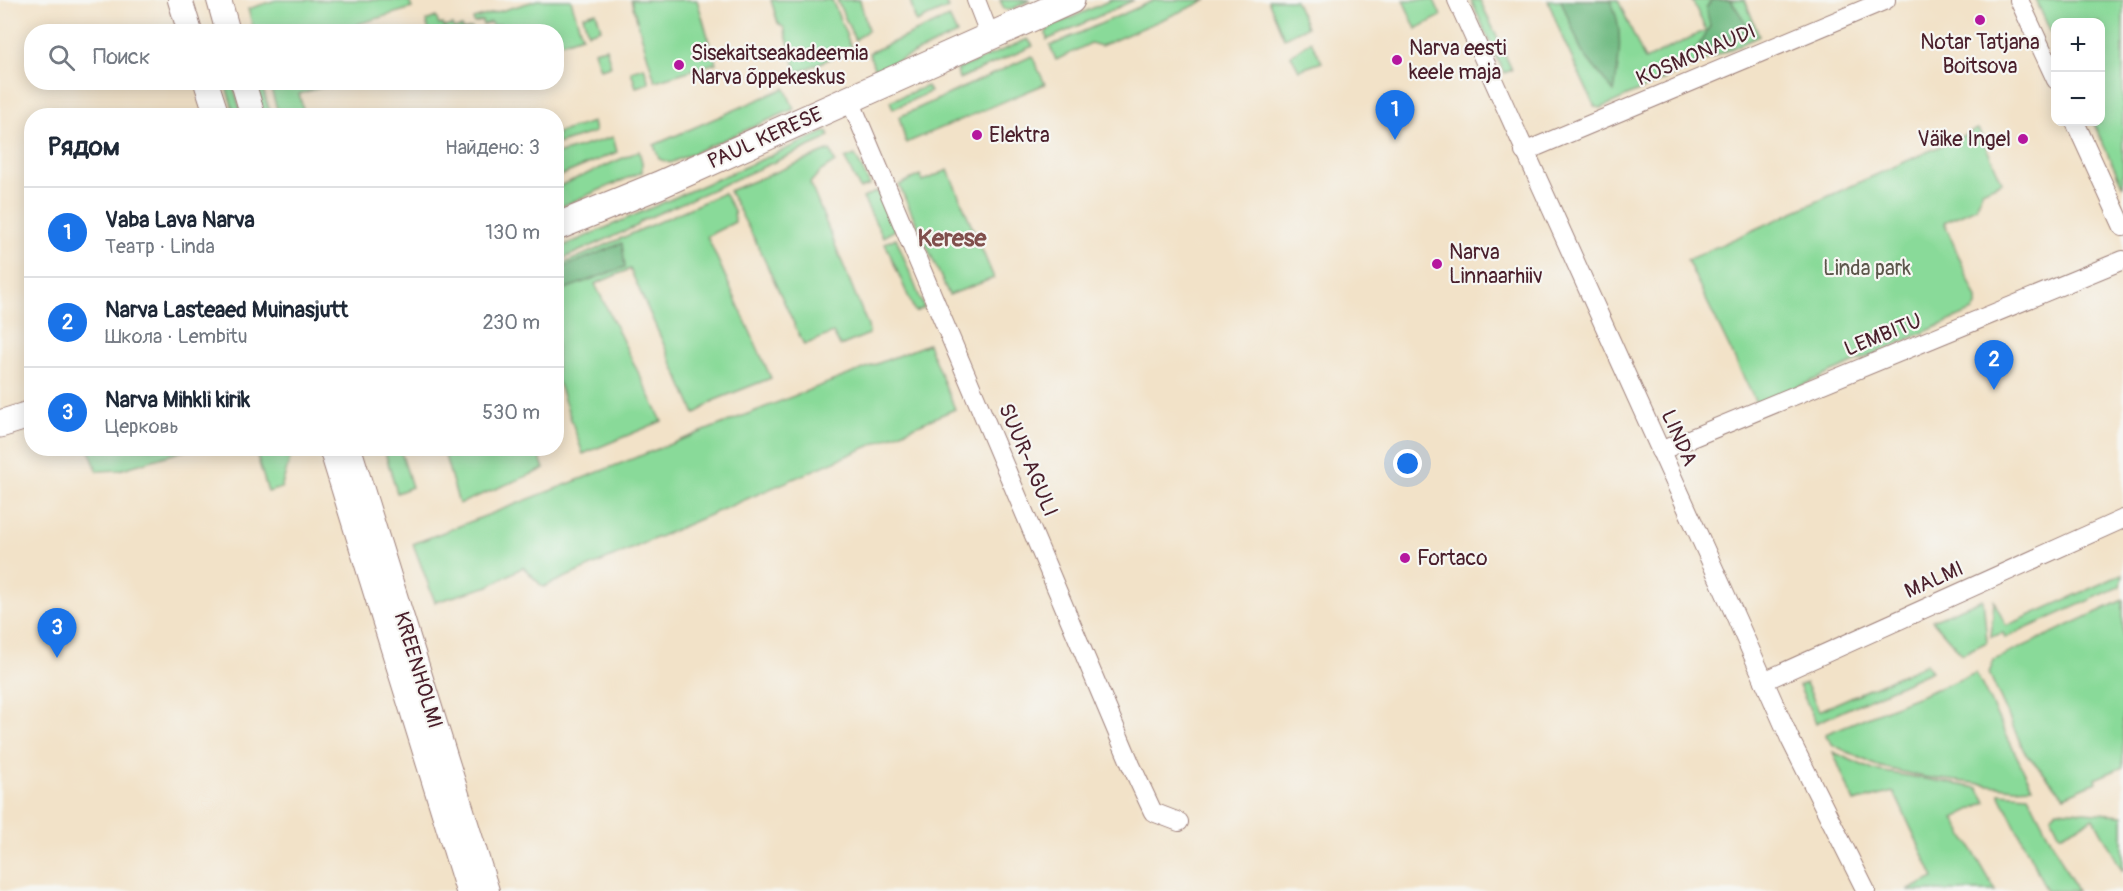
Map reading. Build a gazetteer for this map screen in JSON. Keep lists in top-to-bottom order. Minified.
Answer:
{"streets":{"highway":["PAUL KERESE"],"main road":["KREENHOLMI"],"street":["KOSMONAUDI","LEMBITU","LINDA","SUUR-AGULI","MALMI"]},"crossings":[["KOSMONAUDI","LINDA"],["PAUL KERESE","SUUR-AGULI"],["LEMBITU","LINDA"],["LINDA","MALMI"]],"districts":["Kerese"],"parks":["Linda park"],"places":["Notar Tatjana Boitsova","Narva eesti keele maja","Sisekaitseakadeemia Narva õppekeskus","Elektra","Väike Ingel","Narva Linnaarhiiv","Fortaco"],"page":{"map_buttons":["+","−"],"search":"Поиск","pins":["1","2","3"],"heading":["Рядом","Найдено: 3"],"list":[{"mark":"1","name":"Vaba Lava Narva","note":"Театр · Linda","value":"130 m"},{"mark":"2","name":"Narva Lasteaed Muinasjutt","note":"Школа · Lembitu","value":"230 m"},{"mark":"3","name":"Narva Mihkli kirik","note":"Церковь","value":"530 m"}]}}
